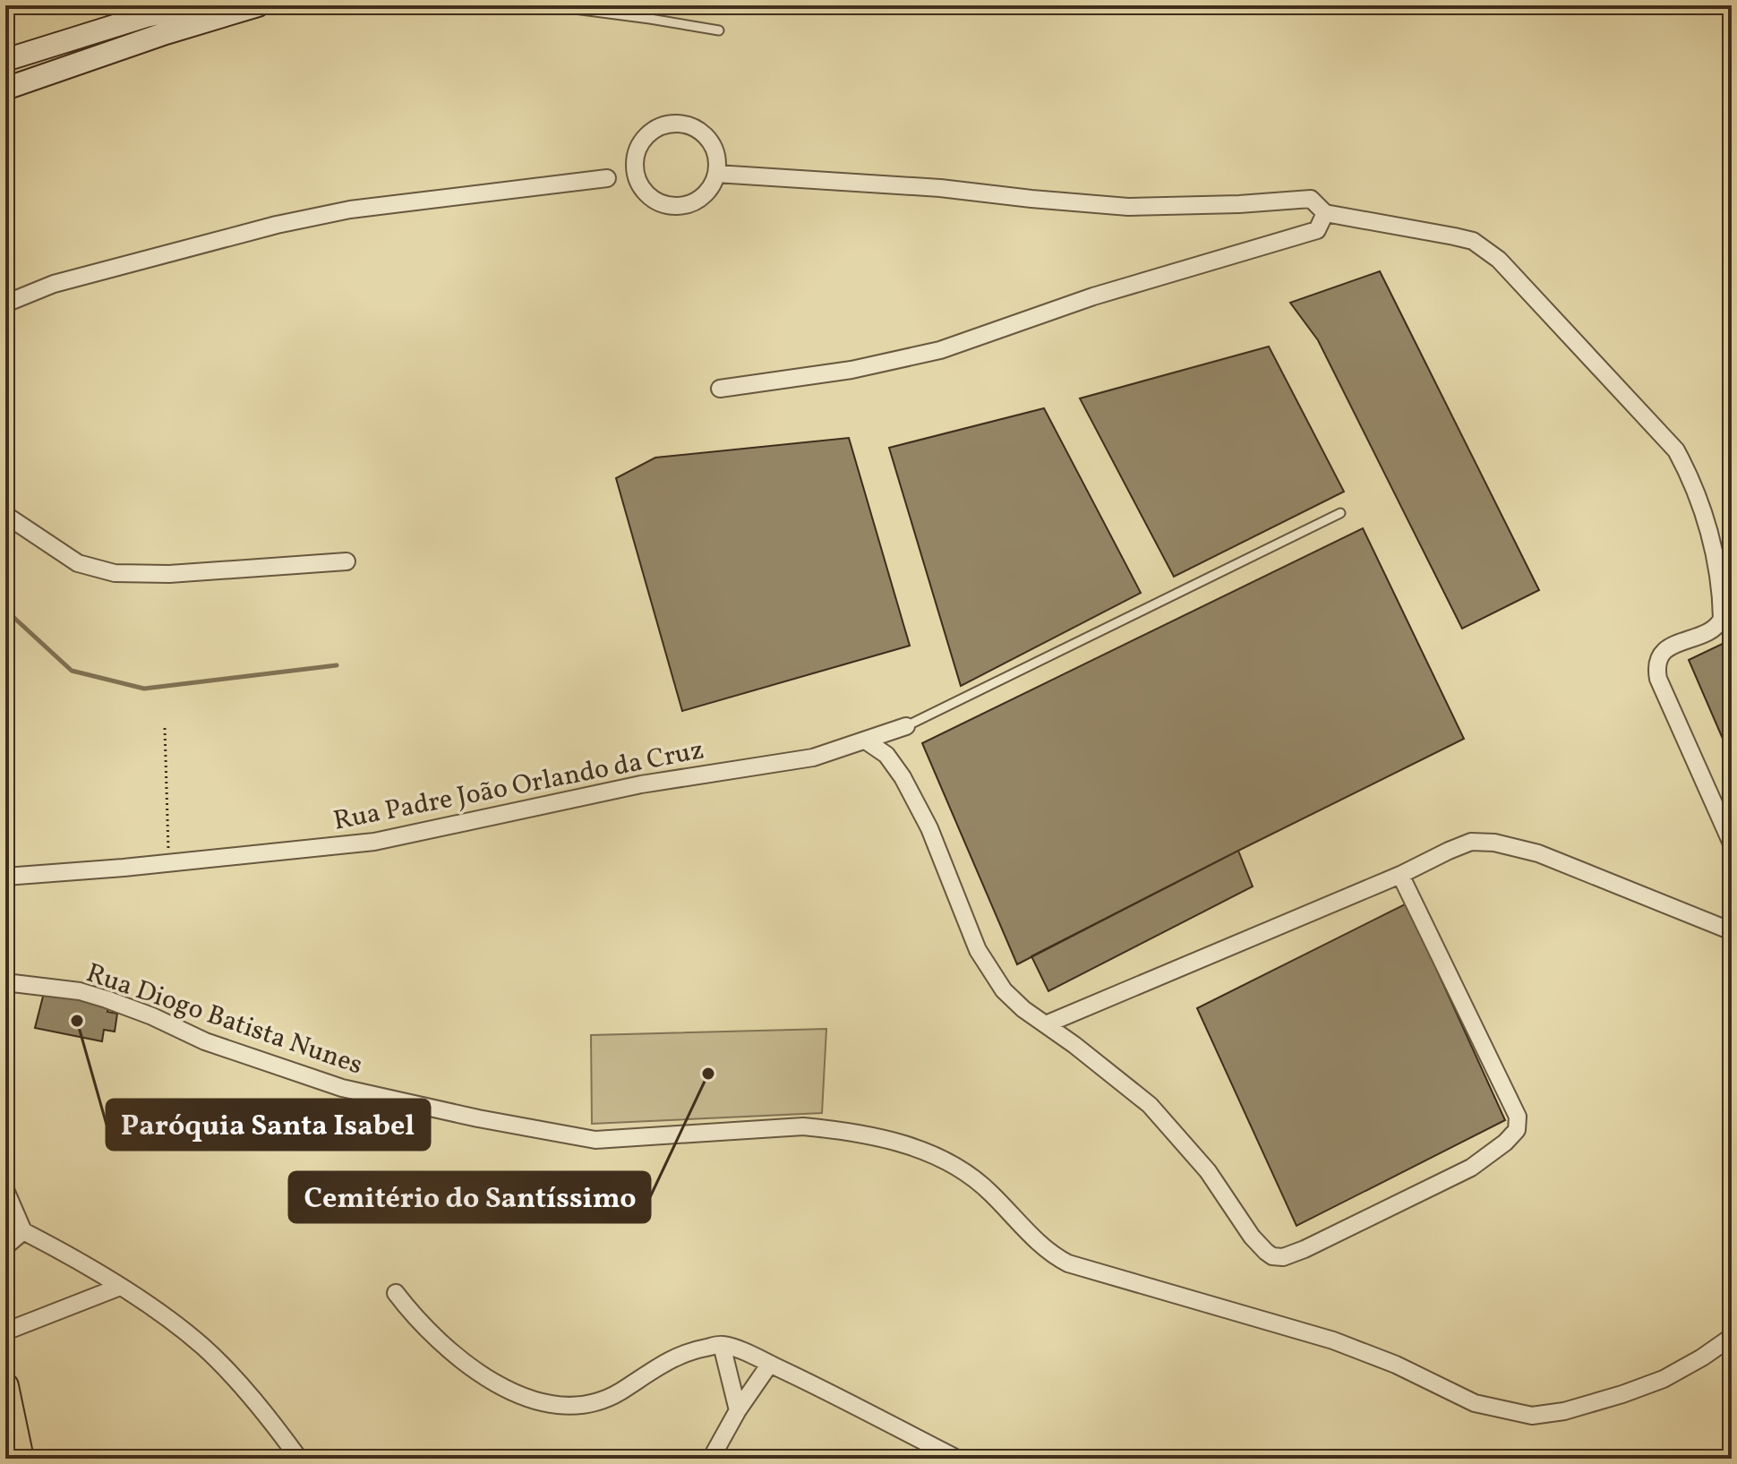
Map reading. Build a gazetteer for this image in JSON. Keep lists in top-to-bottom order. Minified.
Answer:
{"streets":{"street":["Rua Padre João Orlando da Cruz","Rua Diogo Batista Nunes"]},"places":["Paróquia Santa Isabel","Cemitério do Santíssimo"]}
